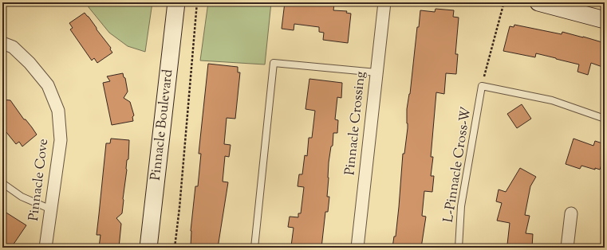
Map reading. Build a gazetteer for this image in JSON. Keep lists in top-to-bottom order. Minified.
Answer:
{"streets":{"street":["Pinnacle Crossing","Pinnacle Boulevard","Pinnacle Cove"],"lane":["L-Pinnacle Cross-W"]}}
